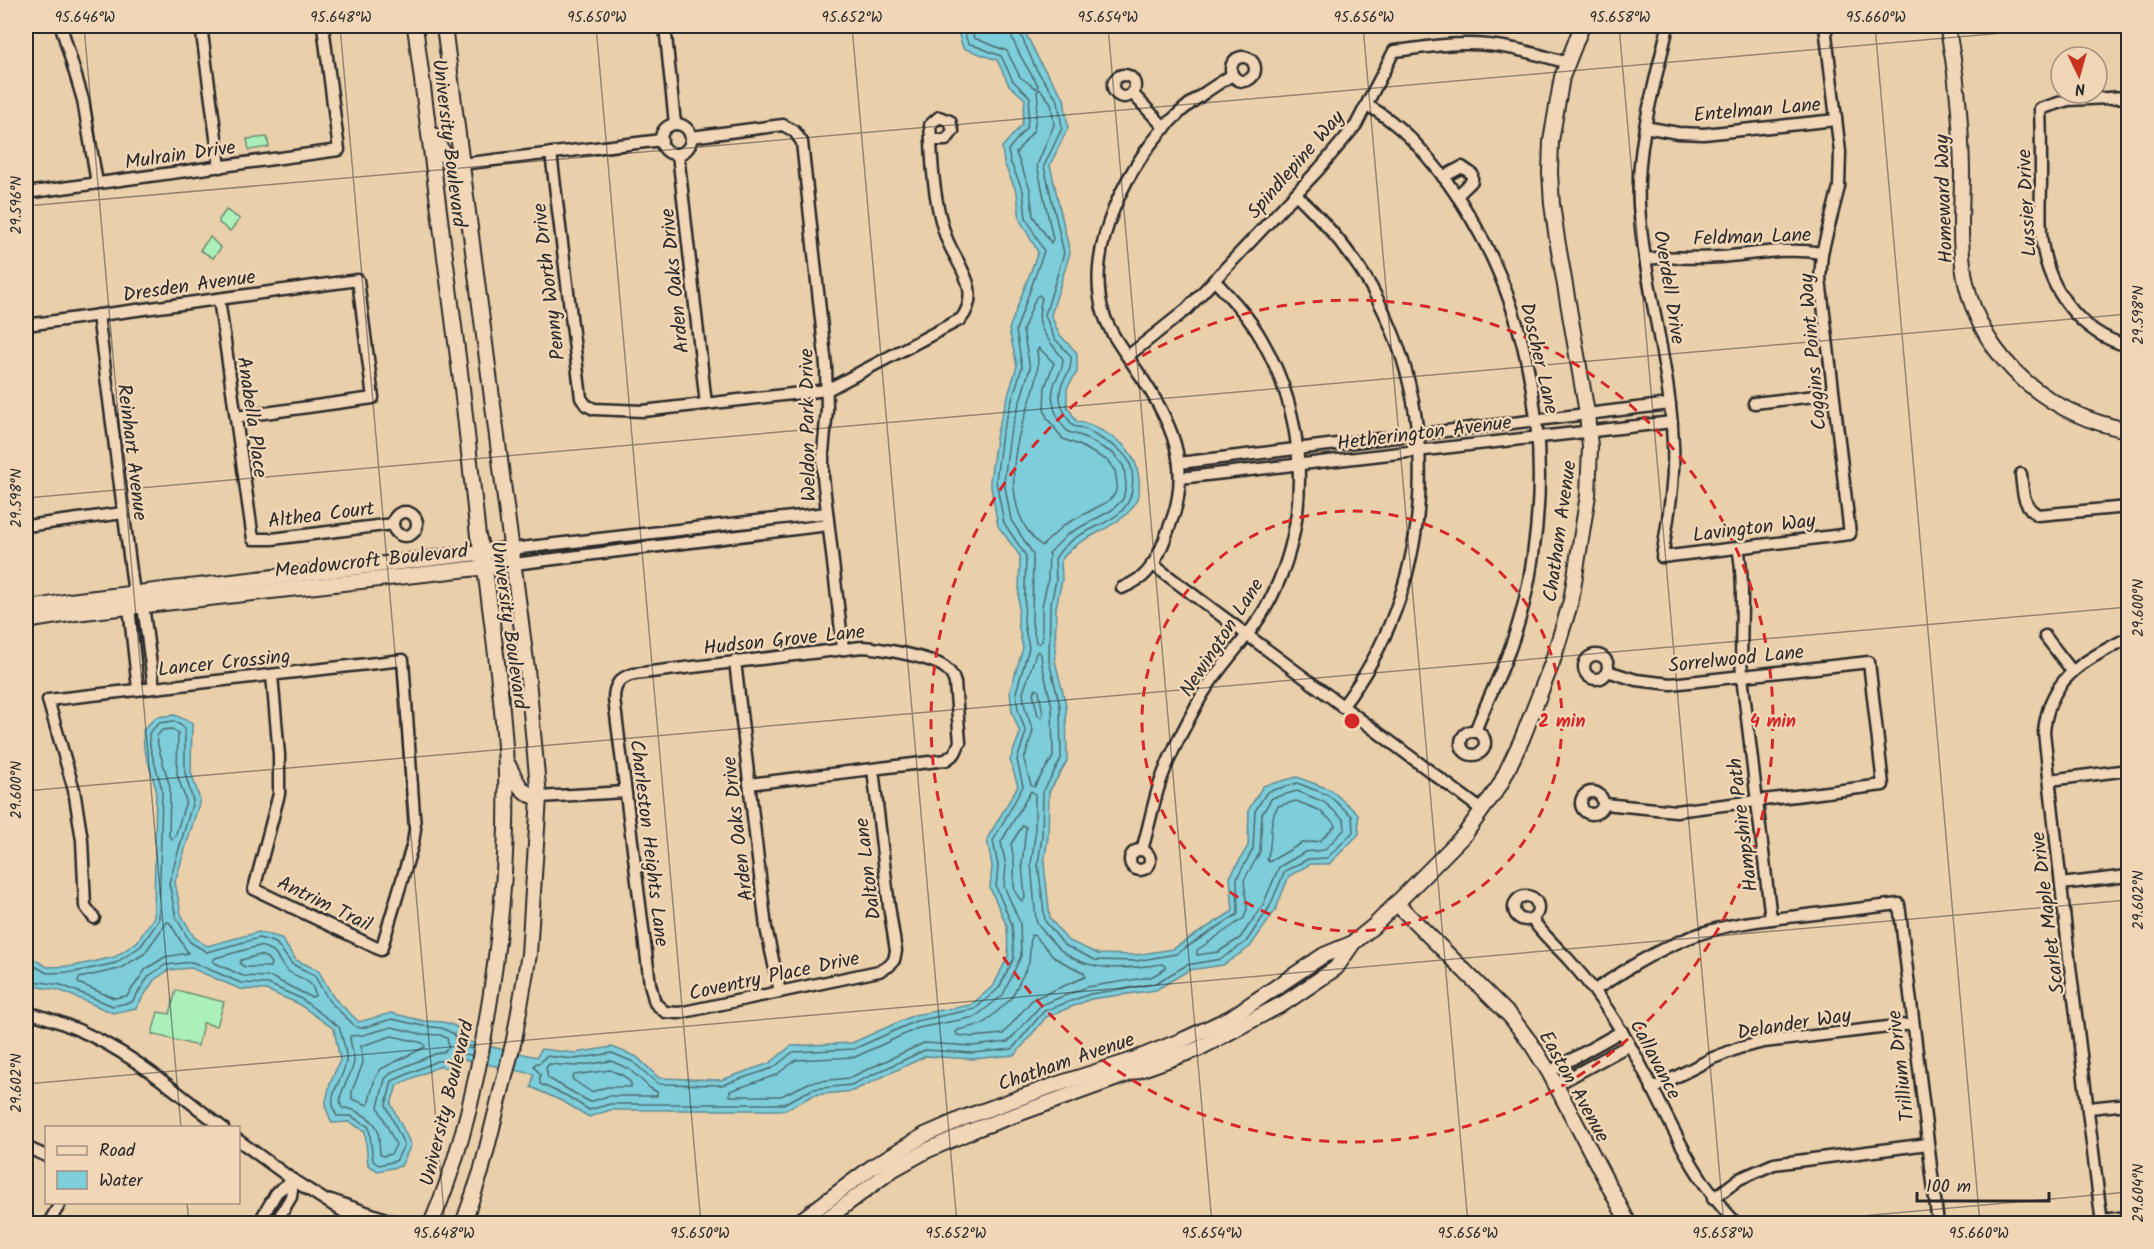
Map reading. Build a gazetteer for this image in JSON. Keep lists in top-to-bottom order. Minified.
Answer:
{"streets":{"street":["Entelman Lane","University Boulevard","Mulrain Drive","Spindlepine Way","Homeward Way","Lussier Drive","Feldman Lane","Arden Oaks Drive","Penny Worth Drive","Dresden Avenue","Overdell Drive","Coggins Point Way","Doscher Lane","Anabella Place","Weldon Park Drive","Hetherington Avenue","Reinhart Avenue","Althea Court","Lavington Way","Chatham Avenue","Meadowcroft Boulevard","Newington Lane","Hudson Grove Lane","Sorrelwood Lane","Lancer Crossing","Hampshire Path","Charleston Heights Lane","Dalton Lane","Antrim Trail","Scarlet Maple Drive","Coventry Place Drive","Delander Way","Callavance","Trillium Drive","Easton Avenue"]},"crossings":[["Entelman Lane","Overdell Drive"],["Entelman Lane","Coggins Point Way"],["University Boulevard","Meadowcroft Boulevard"],["Spindlepine Way","Doscher Lane"],["Spindlepine Way","Chatham Avenue"],["Spindlepine Way","Newington Lane"],["Feldman Lane","Overdell Drive"],["Feldman Lane","Coggins Point Way"],["Arden Oaks Drive","Penny Worth Drive"],["Arden Oaks Drive","Weldon Park Drive"],["Arden Oaks Drive","Hudson Grove Lane"],["Arden Oaks Drive","Coventry Place Drive"],["Dresden Avenue","Anabella Place"],["Dresden Avenue","Reinhart Avenue"],["Overdell Drive","Hetherington Avenue"],["Overdell Drive","Lavington Way"],["Coggins Point Way","Lavington Way"],["Doscher Lane","Hetherington Avenue"],["Anabella Place","Althea Court"],["Weldon Park Drive","Meadowcroft Boulevard"],["Weldon Park Drive","Hudson Grove Lane"],["Hetherington Avenue","Chatham Avenue"],["Hetherington Avenue","Newington Lane"],["Reinhart Avenue","Meadowcroft Boulevard"],["Reinhart Avenue","Lancer Crossing"],["Lavington Way","Hampshire Path"],["Chatham Avenue","Easton Avenue"],["Hudson Grove Lane","Charleston Heights Lane"],["Hudson Grove Lane","Dalton Lane"],["Sorrelwood Lane","Hampshire Path"],["Lancer Crossing","Antrim Trail"],["Hampshire Path","Trillium Drive"],["Charleston Heights Lane","Coventry Place Drive"],["Dalton Lane","Coventry Place Drive"],["Delander Way","Callavance"],["Delander Way","Trillium Drive"]],"legend":["Road","Water"],"scale_bar":"100 m","north":"bottom","coordinates":["95.646°W","95.648°W","95.650°W","95.652°W","95.654°W","95.656°W","95.658°W","95.660°W","29.596°N","29.598°N","29.600°N","29.602°N","29.604°N"],"rings":["2 min","4 min"]}
